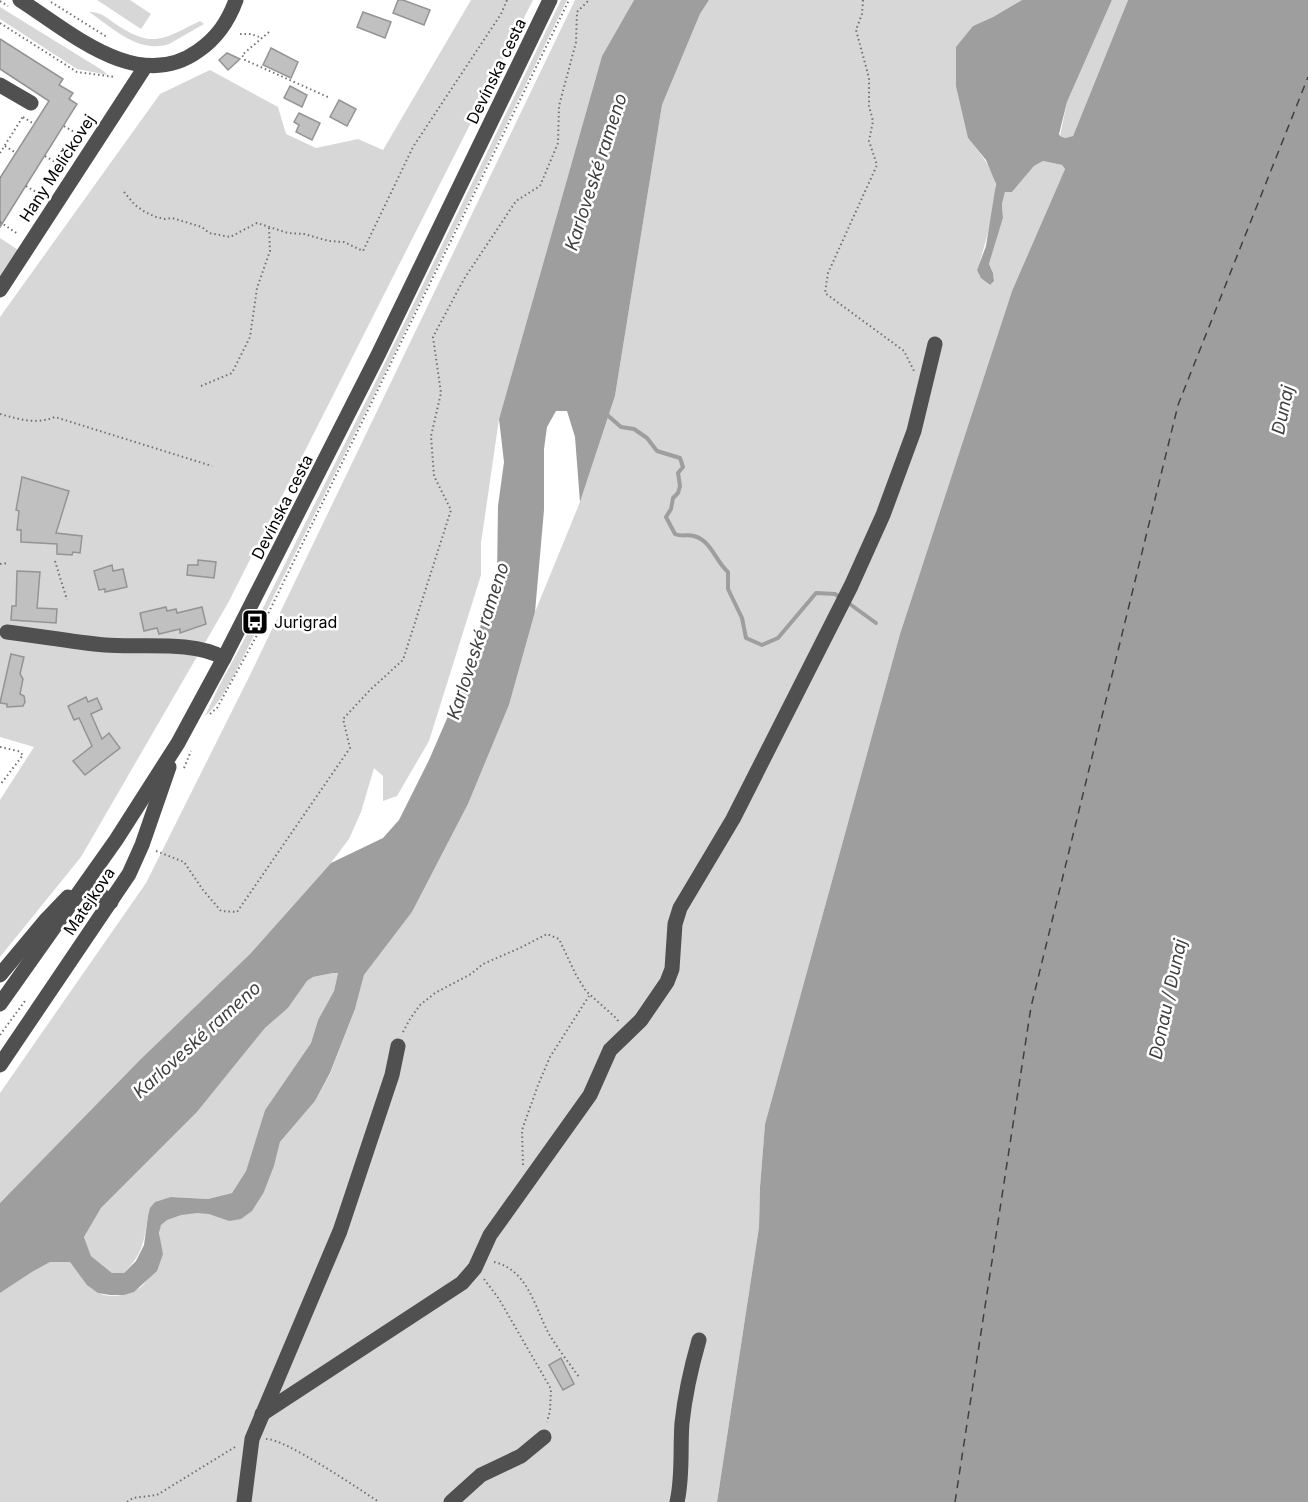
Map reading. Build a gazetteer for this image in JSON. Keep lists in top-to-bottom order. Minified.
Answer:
{"streets":{"street":["Devínska cesta","Hany Meličkovej","Matejkova"]},"crossings":[["Devínska cesta","Matejkova"]],"water":["Karloveské rameno","Dunaj","Donau / Dunaj"],"places":{"bus stop":["Jurigrad"]}}
